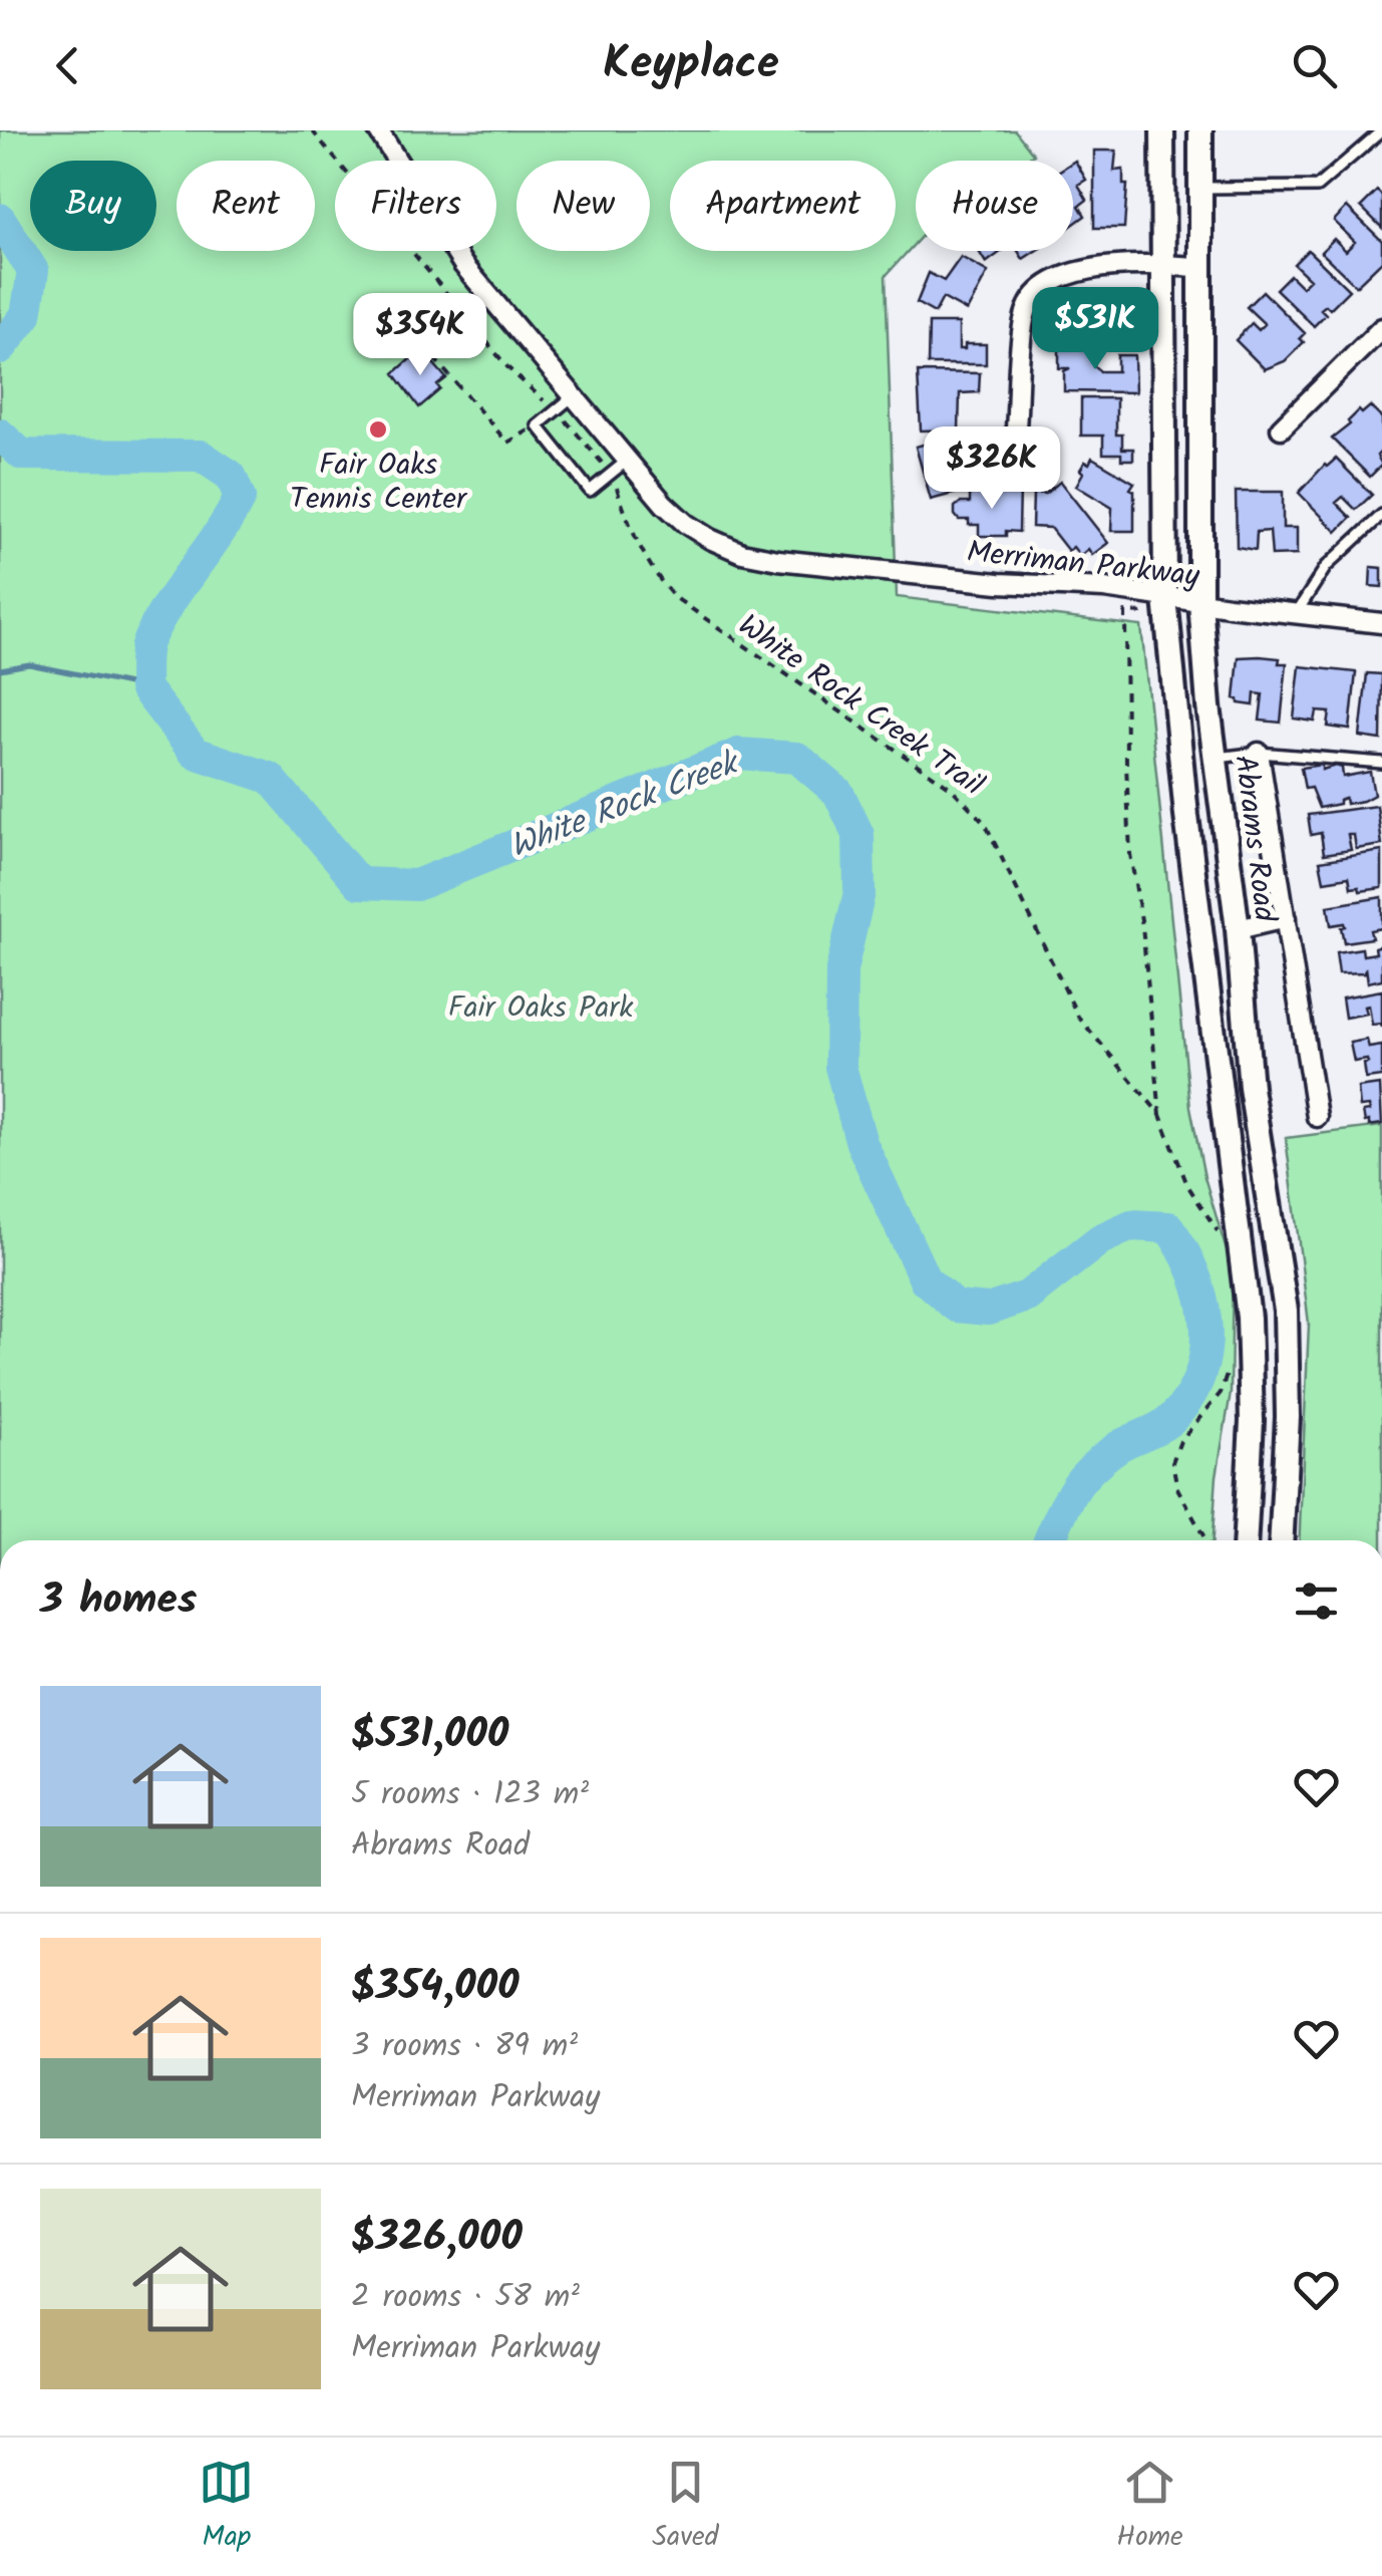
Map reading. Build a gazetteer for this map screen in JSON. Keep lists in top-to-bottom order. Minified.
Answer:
{"streets":{"main road":["Abrams Road"],"street":["Merriman Parkway"],"path":["White Rock Creek Trail"]},"crossings":[["Merriman Parkway","Abrams Road"]],"water":["White Rock Creek"],"parks":["Fair Oaks Park"],"places":["Fair Oaks Tennis Center"],"page":{"header":"Keyplace","chip":["Buy","Rent","Filters","New","Apartment","House"],"price":["$531K","$354K","$326K"],"heading":"3 homes","list":[{"name":"$531,000","note":"5 rooms · 123 m² · Abrams Road"},{"name":"$354,000","note":"3 rooms · 89 m² · Merriman Parkway"},{"name":"$326,000","note":"2 rooms · 58 m² · Merriman Parkway"}],"tabs":["Map","Saved","Home"]}}
